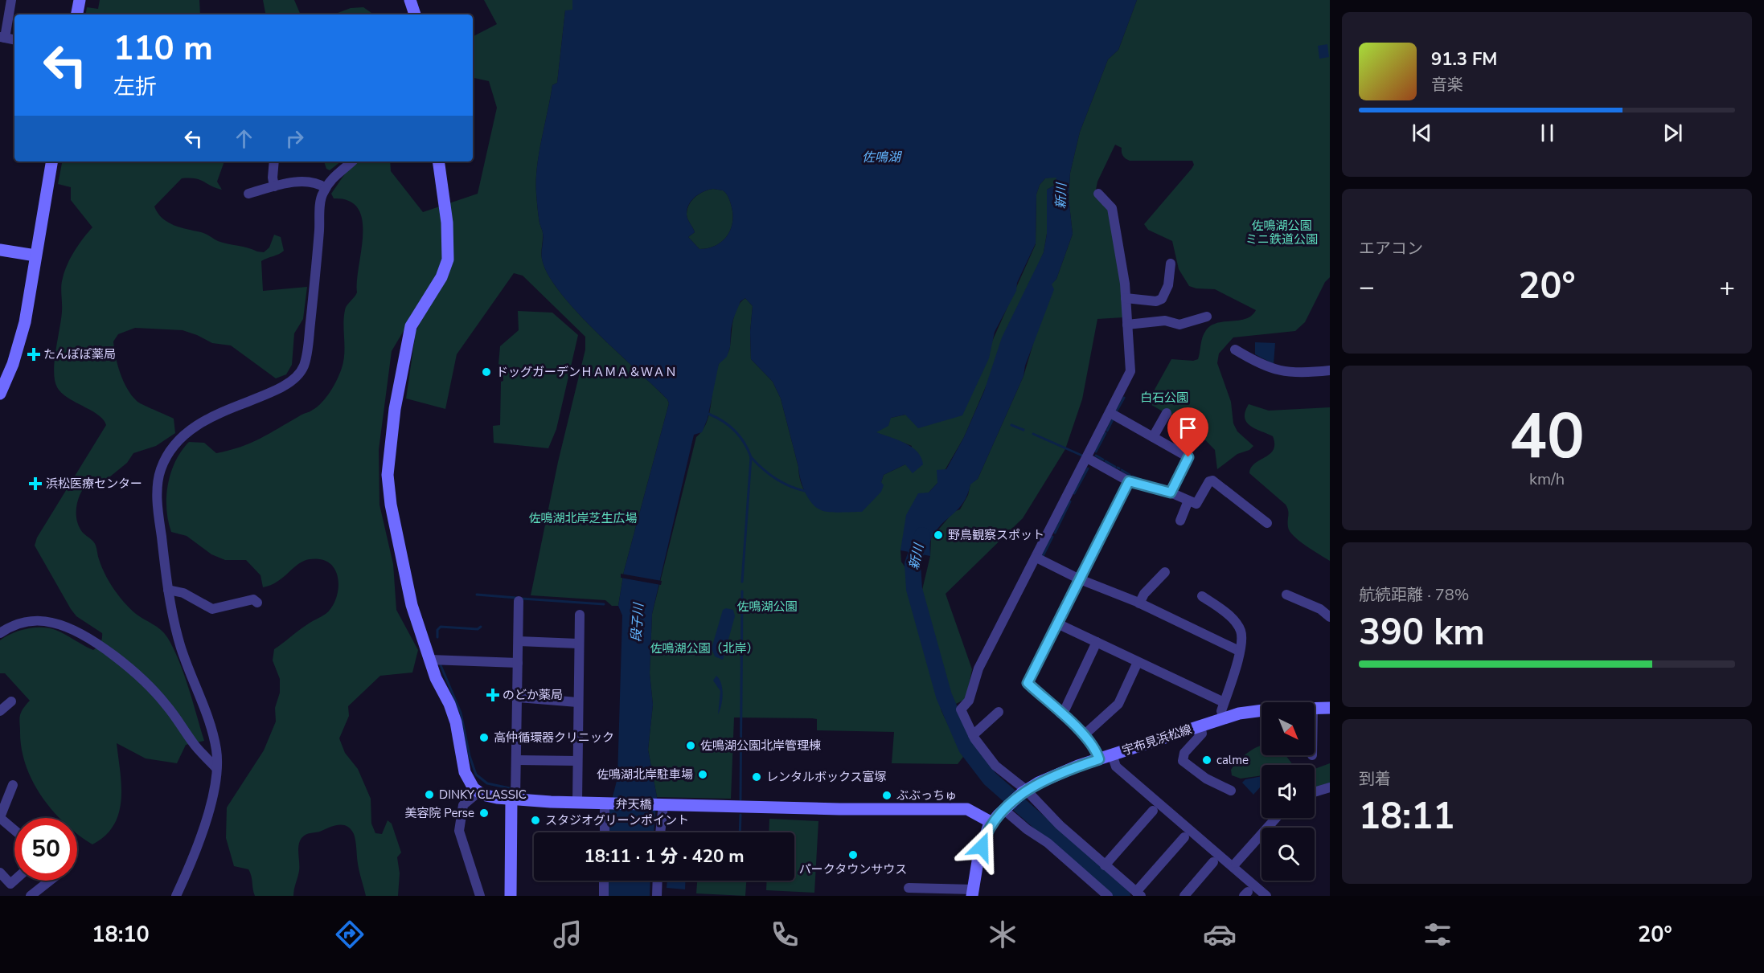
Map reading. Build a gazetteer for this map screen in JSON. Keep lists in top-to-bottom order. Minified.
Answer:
{"streets":{"street":["宇布見浜松線","弁天橋"]},"crossings":[["宇布見浜松線","弁天橋"]],"water":["佐鳴湖","新川","段子川"],"parks":["佐鳴湖公園 ミニ鉄道公園","白石公園","佐鳴湖北岸芝生広場","佐鳴湖公園","佐鳴湖公園（北岸）"],"places":{"health":["たんぽぽ薬局","浜松医療センター","のどか薬局"],"other":["ドッグガーデンＨＡＭＡ＆ＷＡＮ","野鳥観察スポット","高仲循環器クリニック","佐鳴湖公園北岸管理棟","calme","佐鳴湖北岸駐車場","レンタルボックス富塚","DINKY CLASSIC","ぶぶっちゅ","美容院 Perse","スタジオグリーンポイント","パークタウンサウス"]},"north":"bottom right","page":{"turn":["110 m","左折"],"song":["91.3 FM","音楽"],"tile":["エアコン",["40","km/h"],["航続距離 · 78%","390 km"],["到着","18:11"]],"heat":["−","20°","+"],"limit":"50","trip":"18:11 · 1 分 · 420 m","tabs":["18:10","20°"]}}
